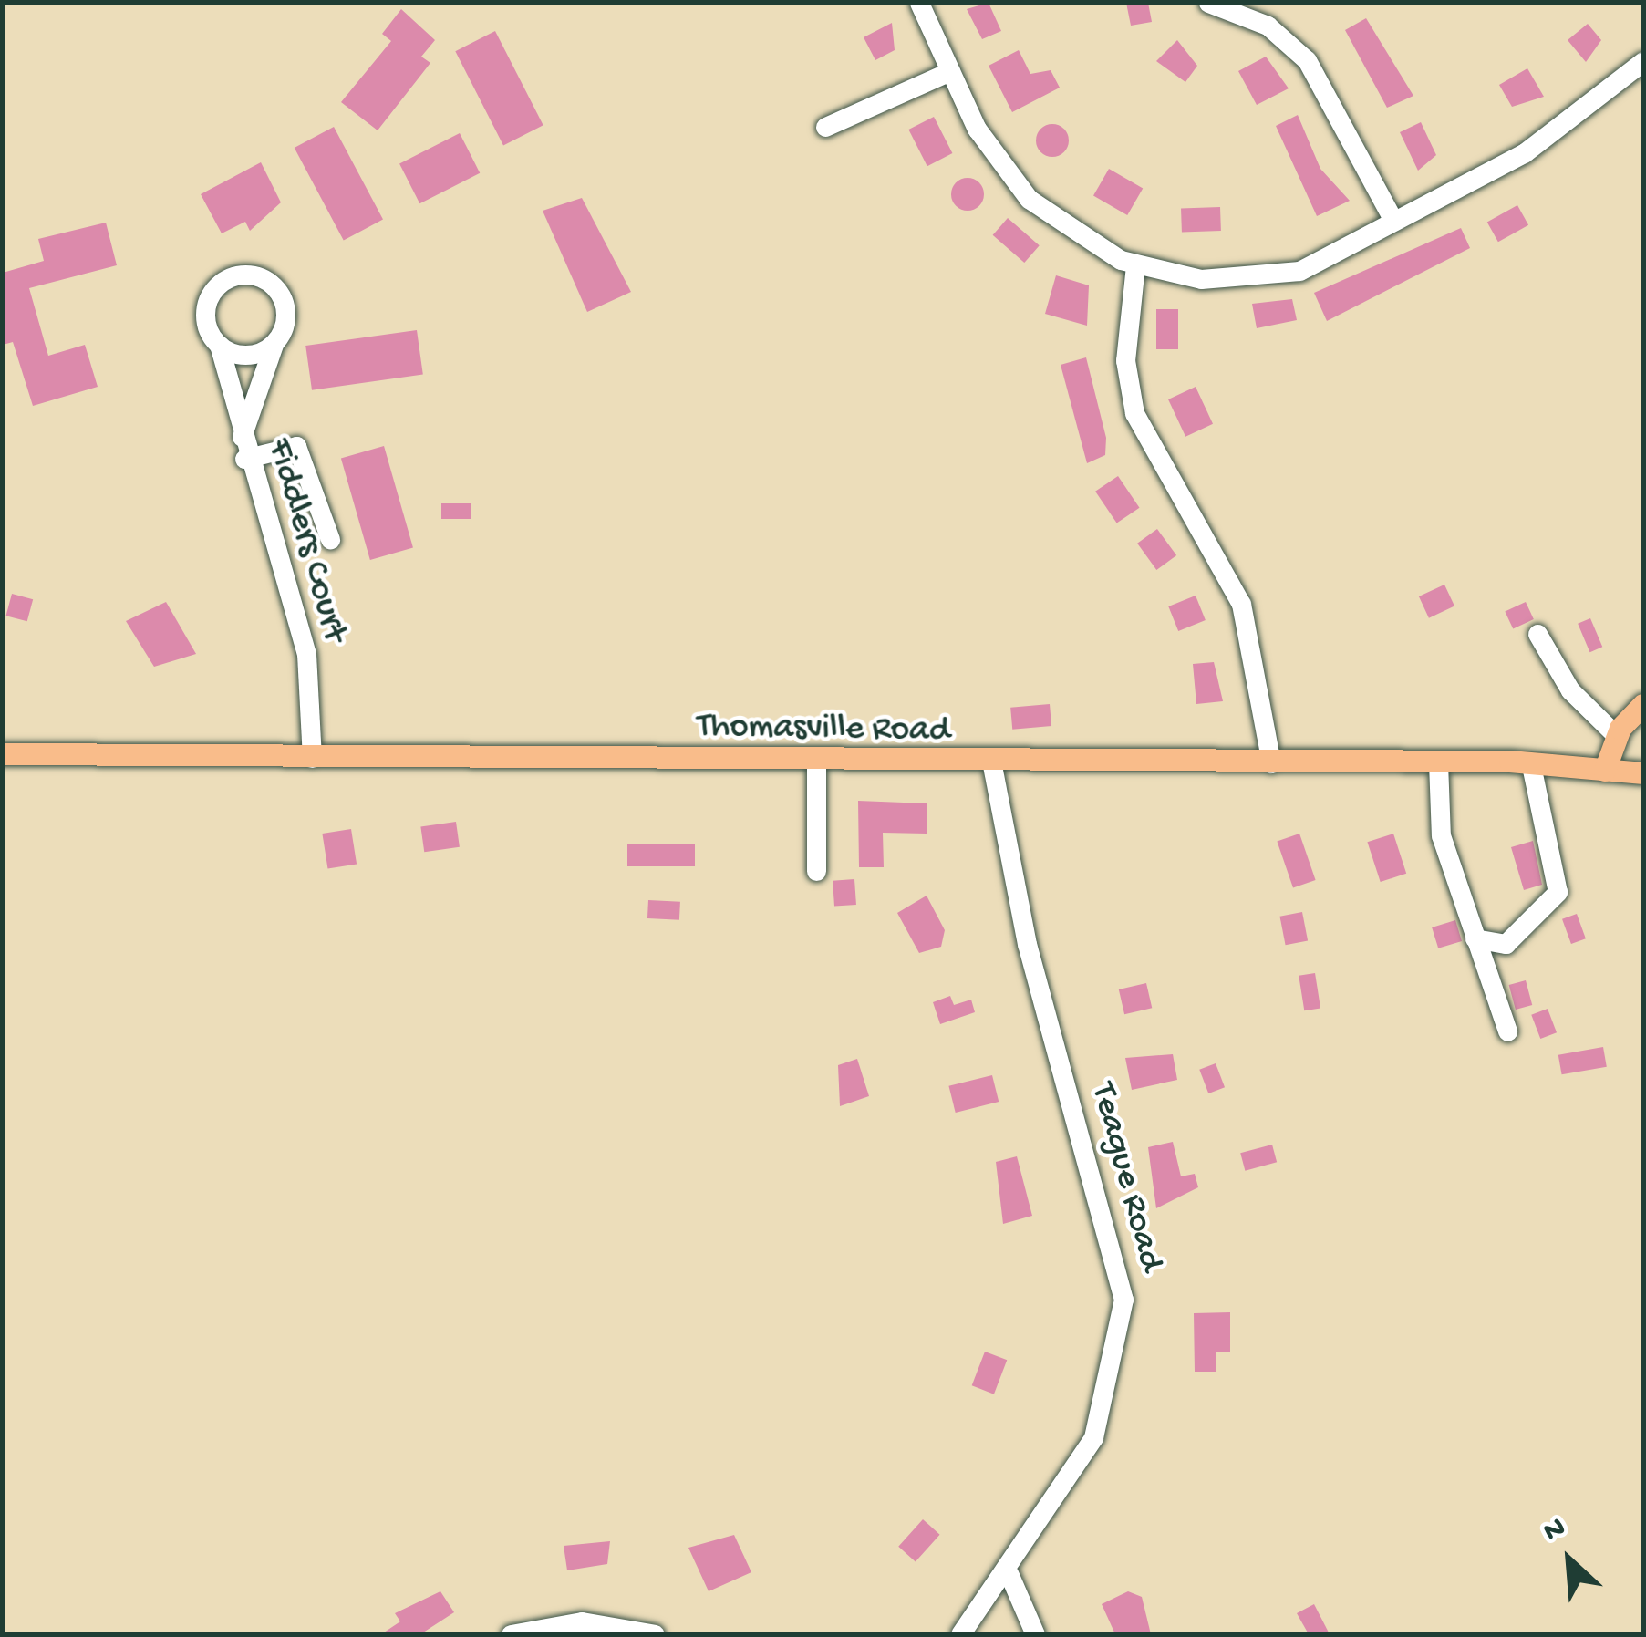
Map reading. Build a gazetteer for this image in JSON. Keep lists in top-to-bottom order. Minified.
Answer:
{"streets":{"main road":["Thomasville Road"],"street":["Fiddlers Court","Teague Road"]},"crossings":[["Fiddlers Court","Thomasville Road"],["Thomasville Road","Teague Road"]],"north":"top left"}
